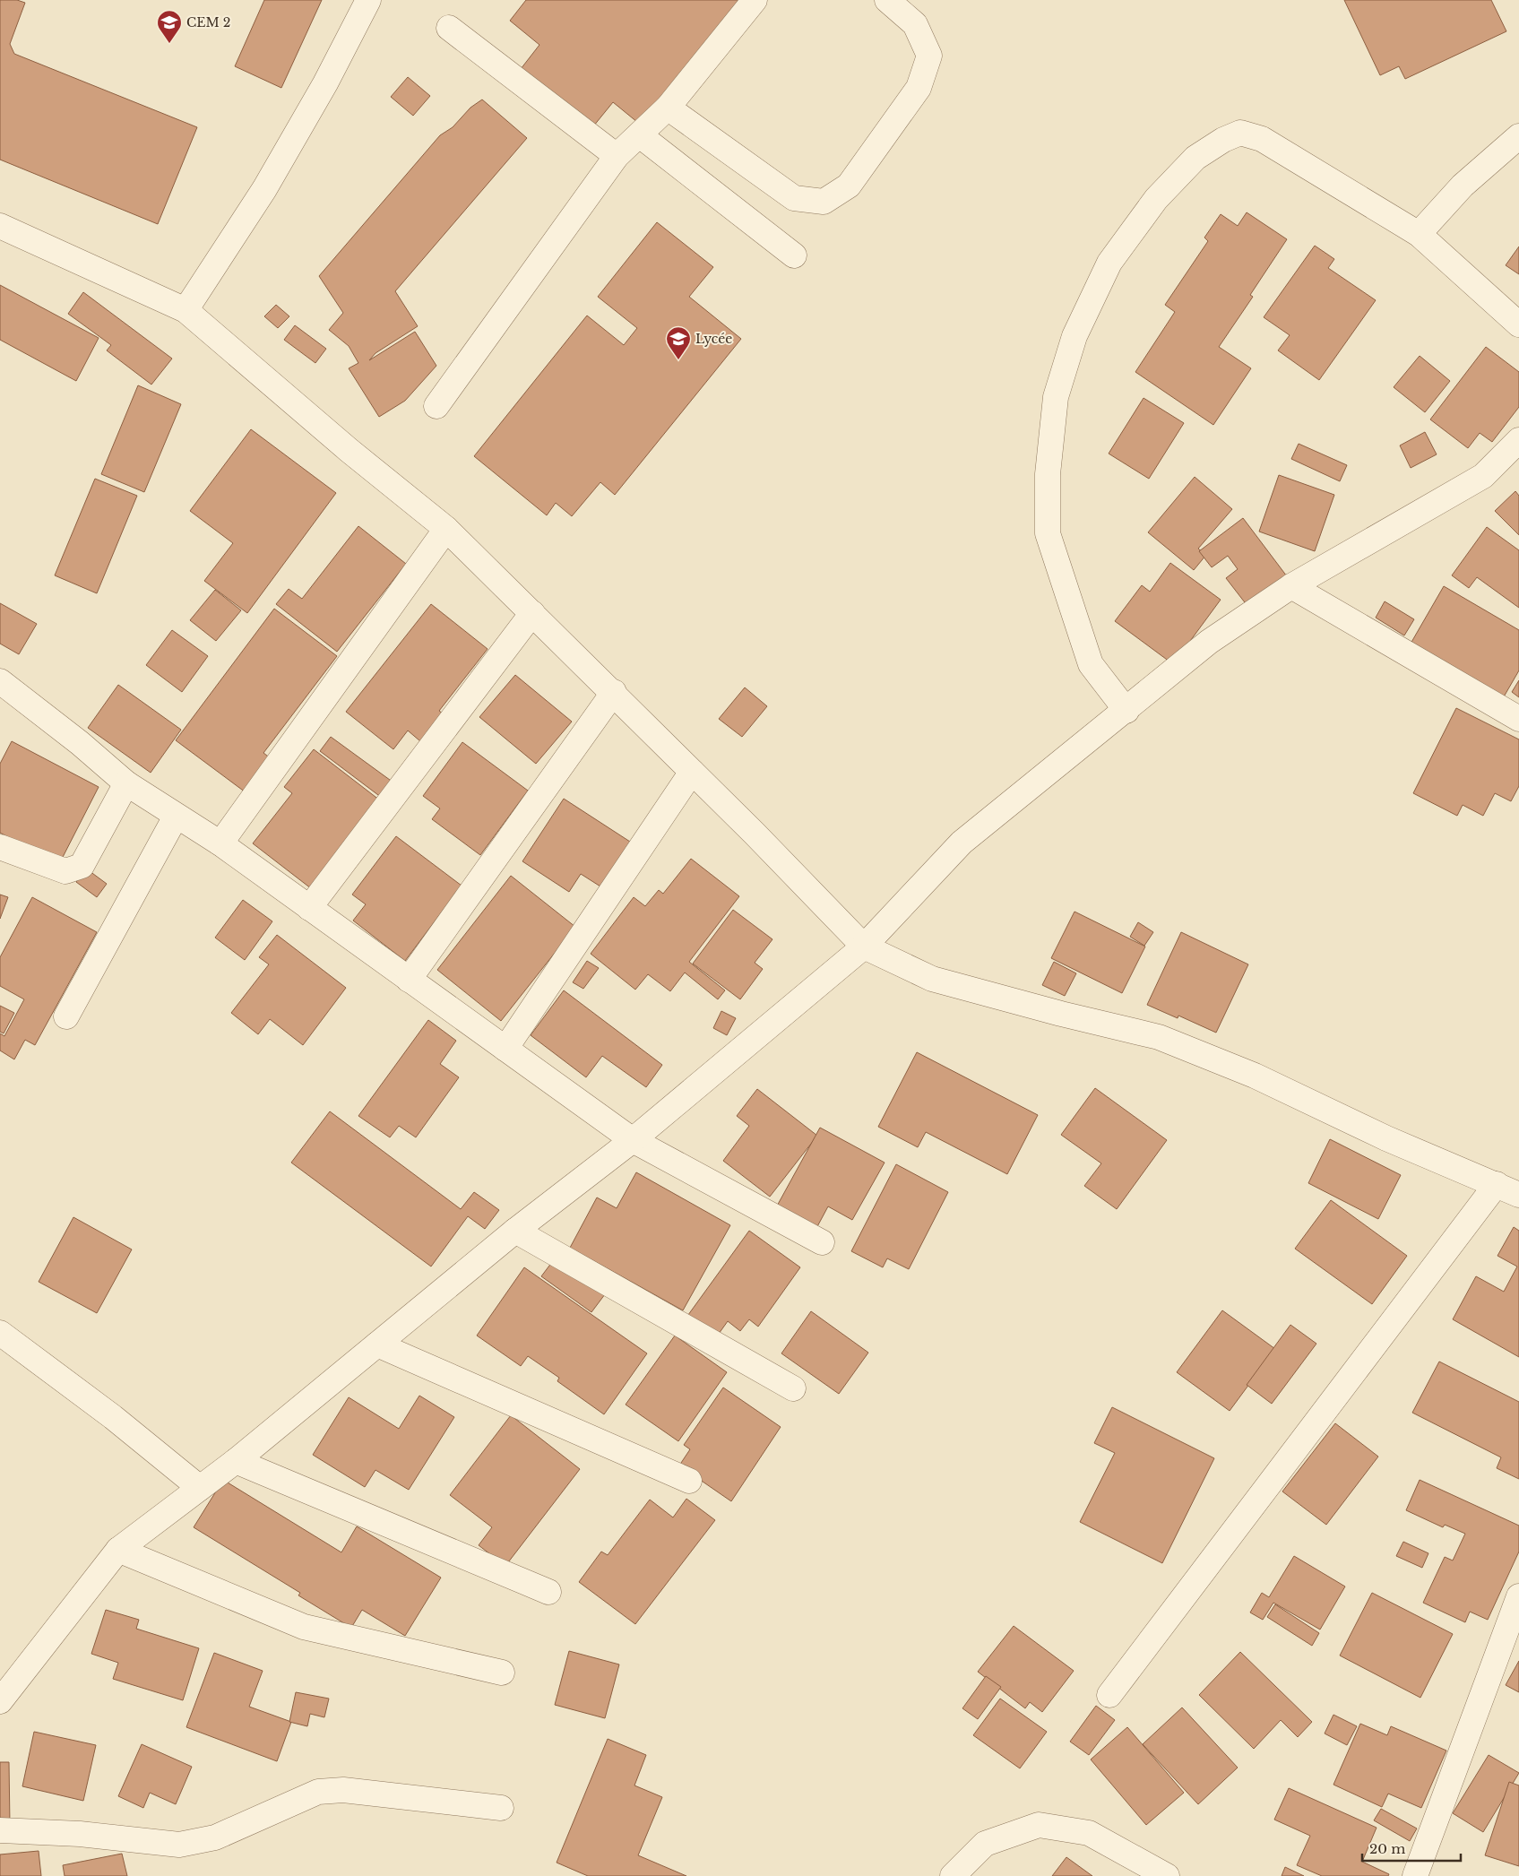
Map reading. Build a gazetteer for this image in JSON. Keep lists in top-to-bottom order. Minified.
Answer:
{"places":{"school or university":["CEM 2","Lycée"]},"scale_bar":"20 m"}
